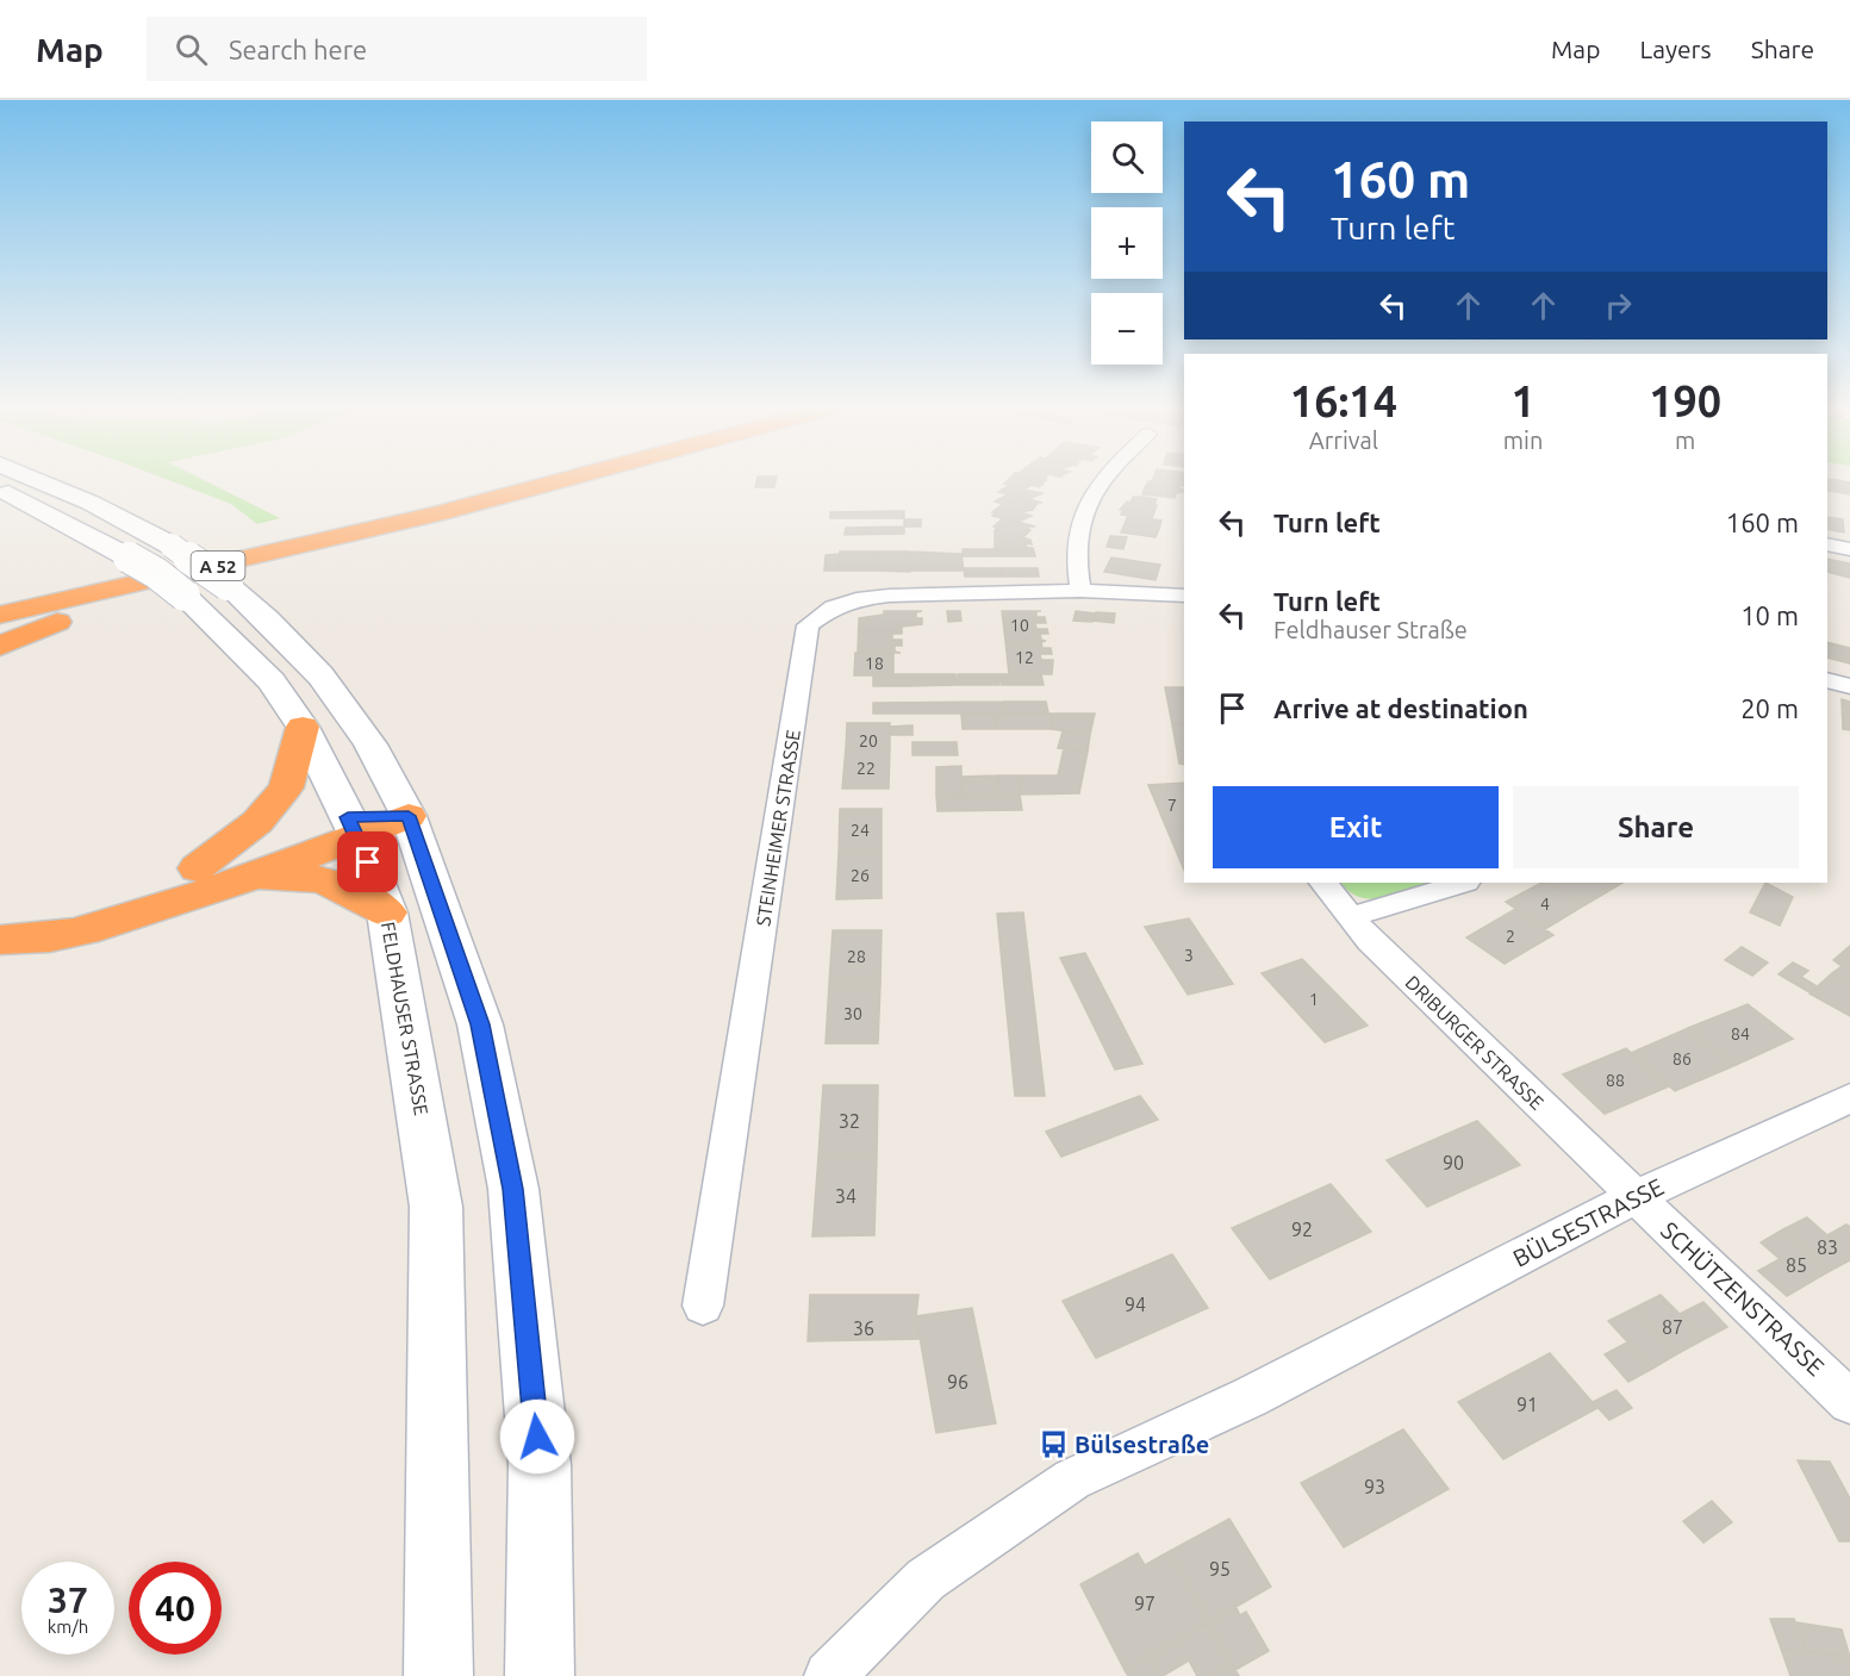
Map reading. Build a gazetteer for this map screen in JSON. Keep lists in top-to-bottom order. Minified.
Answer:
{"streets":{"highway":["A 52"],"main road":["FELDHAUSER STRASSE"],"street":["STEINHEIMER STRASSE","DRIBURGER STRASSE","BÜLSESTRASSE","SCHÜTZENSTRASSE"]},"crossings":[["DRIBURGER STRASSE","BÜLSESTRASSE"],["DRIBURGER STRASSE","SCHÜTZENSTRASSE"],["BÜLSESTRASSE","SCHÜTZENSTRASSE"]],"places":{"bus stop":["Bülsestraße"]},"house_numbers":["10","12","18","20","22","7","24","26","4","2","3","28","1","30","84","86","88","32","90","34","92","83","85","94","87","36","96","91","93","95","97"],"page":{"header":"Map","search":"Search here","nav":["Map","Layers","Share"],"map_buttons":["+","−"],"turn":["160 m","Turn left"],"eta":["16:14","Arrival","1","min","190","m"],"list":[{"name":"Turn left","value":"160 m"},{"name":"Turn left","note":"Feldhauser Straße","value":"10 m"},{"name":"Arrive at destination","value":"20 m"}],"buttons":["Exit","Share"],"speed":"37 km/h","limit":"40"}}
